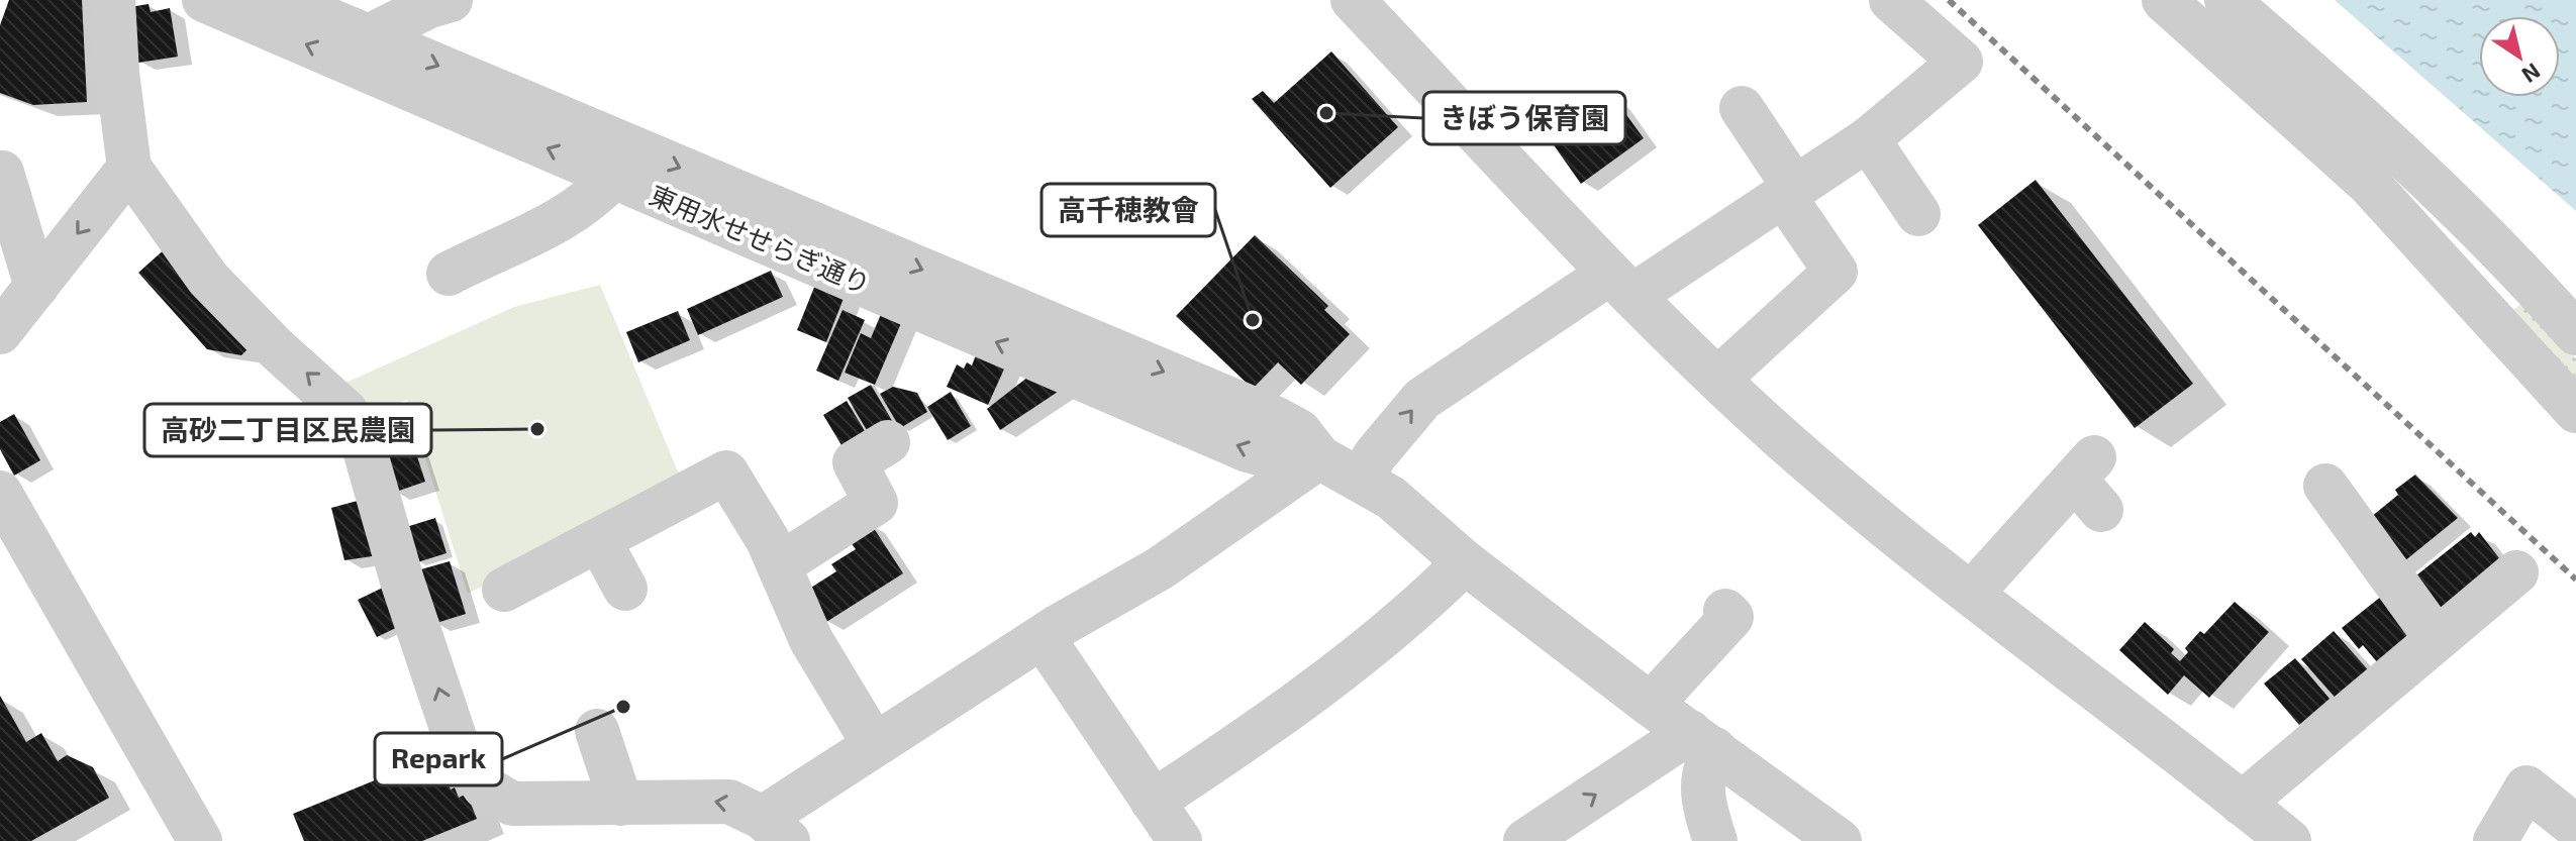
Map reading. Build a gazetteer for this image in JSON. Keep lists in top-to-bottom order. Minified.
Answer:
{"streets":{"street":["東用水せせらぎ通り"]},"places":["きぼう保育園","高千穂教會","高砂二丁目区民農園","Repark"],"north":"bottom right"}
